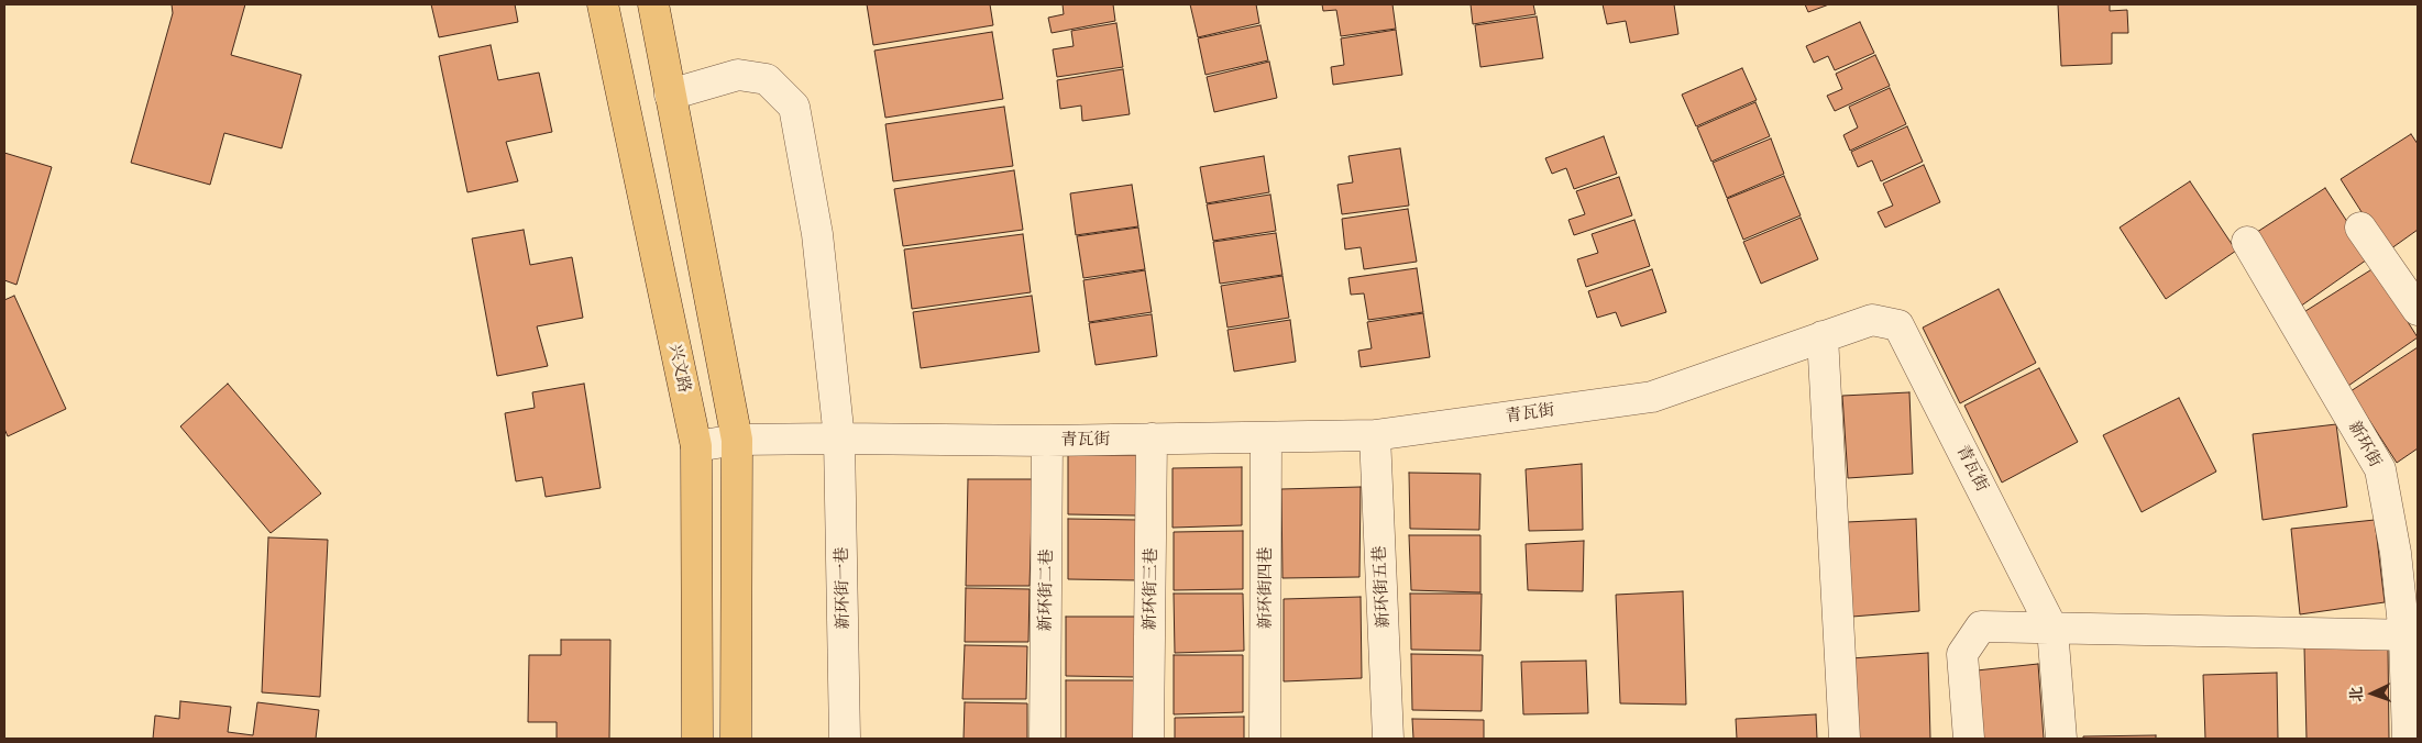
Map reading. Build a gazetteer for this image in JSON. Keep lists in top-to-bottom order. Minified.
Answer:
{"streets":{"main road":["兴文路"],"street":["青瓦街","新环街","新环街五巷","新环街一巷","新环街四巷","新环街三巷","新环街二巷"]},"crossings":[["兴文路","青瓦街"],["青瓦街","新环街五巷"],["青瓦街","新环街一巷"],["青瓦街","新环街四巷"],["青瓦街","新环街三巷"],["青瓦街","新环街二巷"]],"north":"left"}
